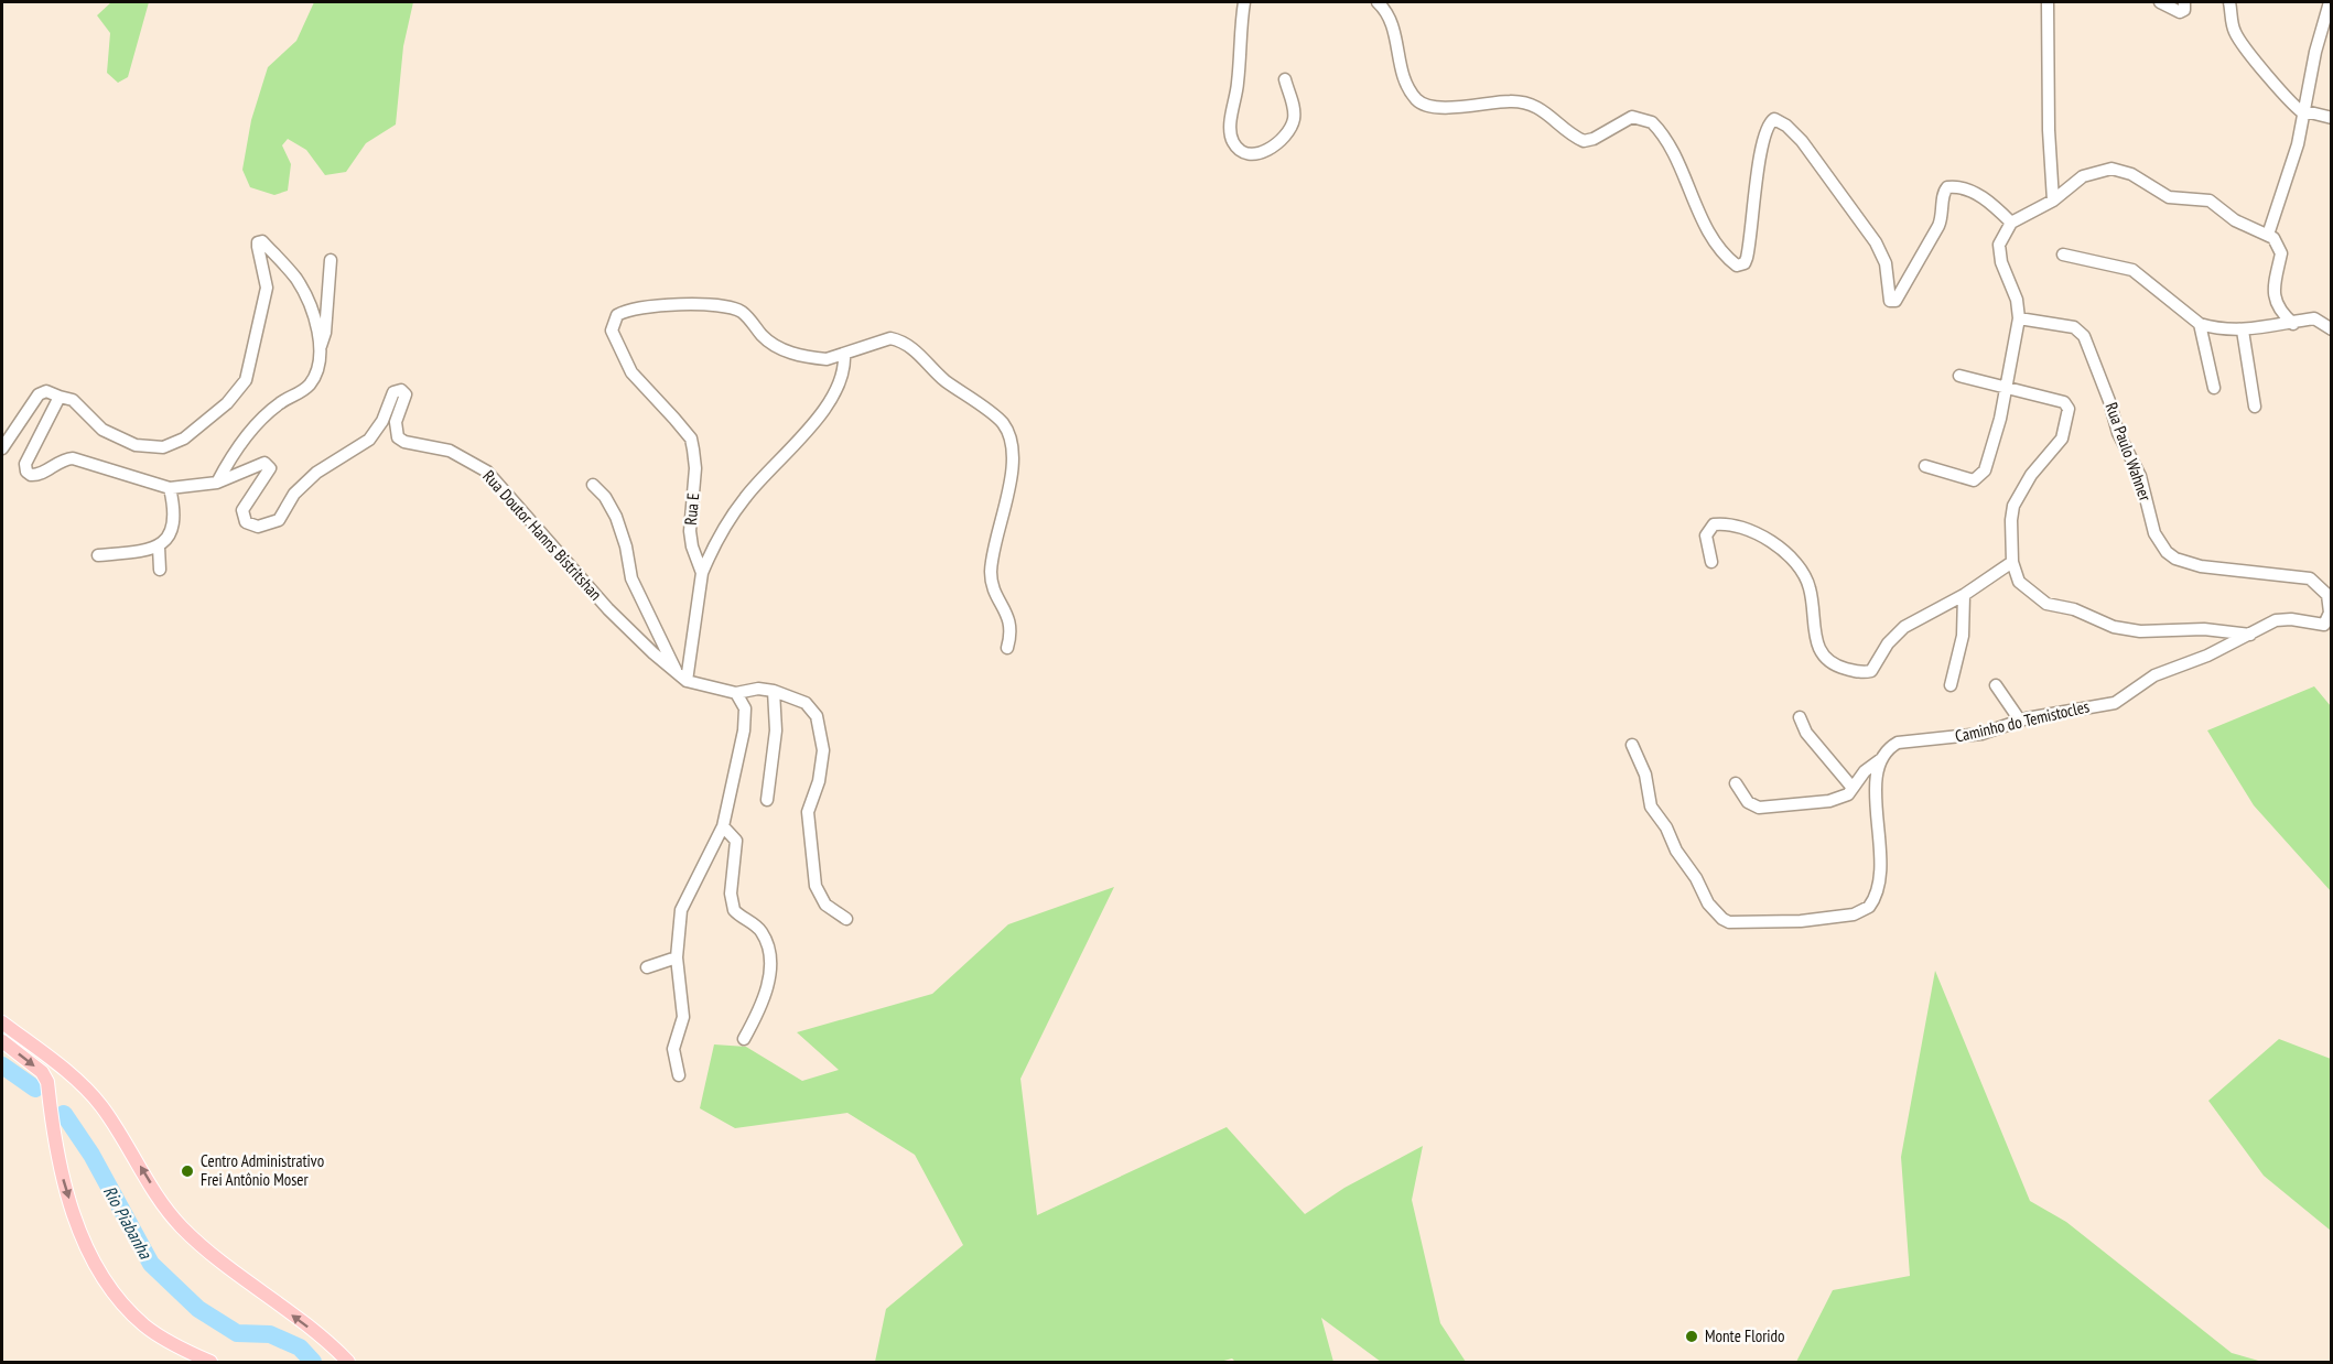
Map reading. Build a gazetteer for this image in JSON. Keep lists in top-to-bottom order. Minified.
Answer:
{"streets":{"street":["Rua Paulo Wahner","Rua E","Rua Doutor Hanns Bistritshan","Caminho do Temistocles"]},"crossings":[["Rua Paulo Wahner","Caminho do Temistocles"],["Rua E","Rua Doutor Hanns Bistritshan"]],"water":["Rio Piabanha"],"places":["Centro Administrativo Frei Antônio Moser","Monte Florido"]}
